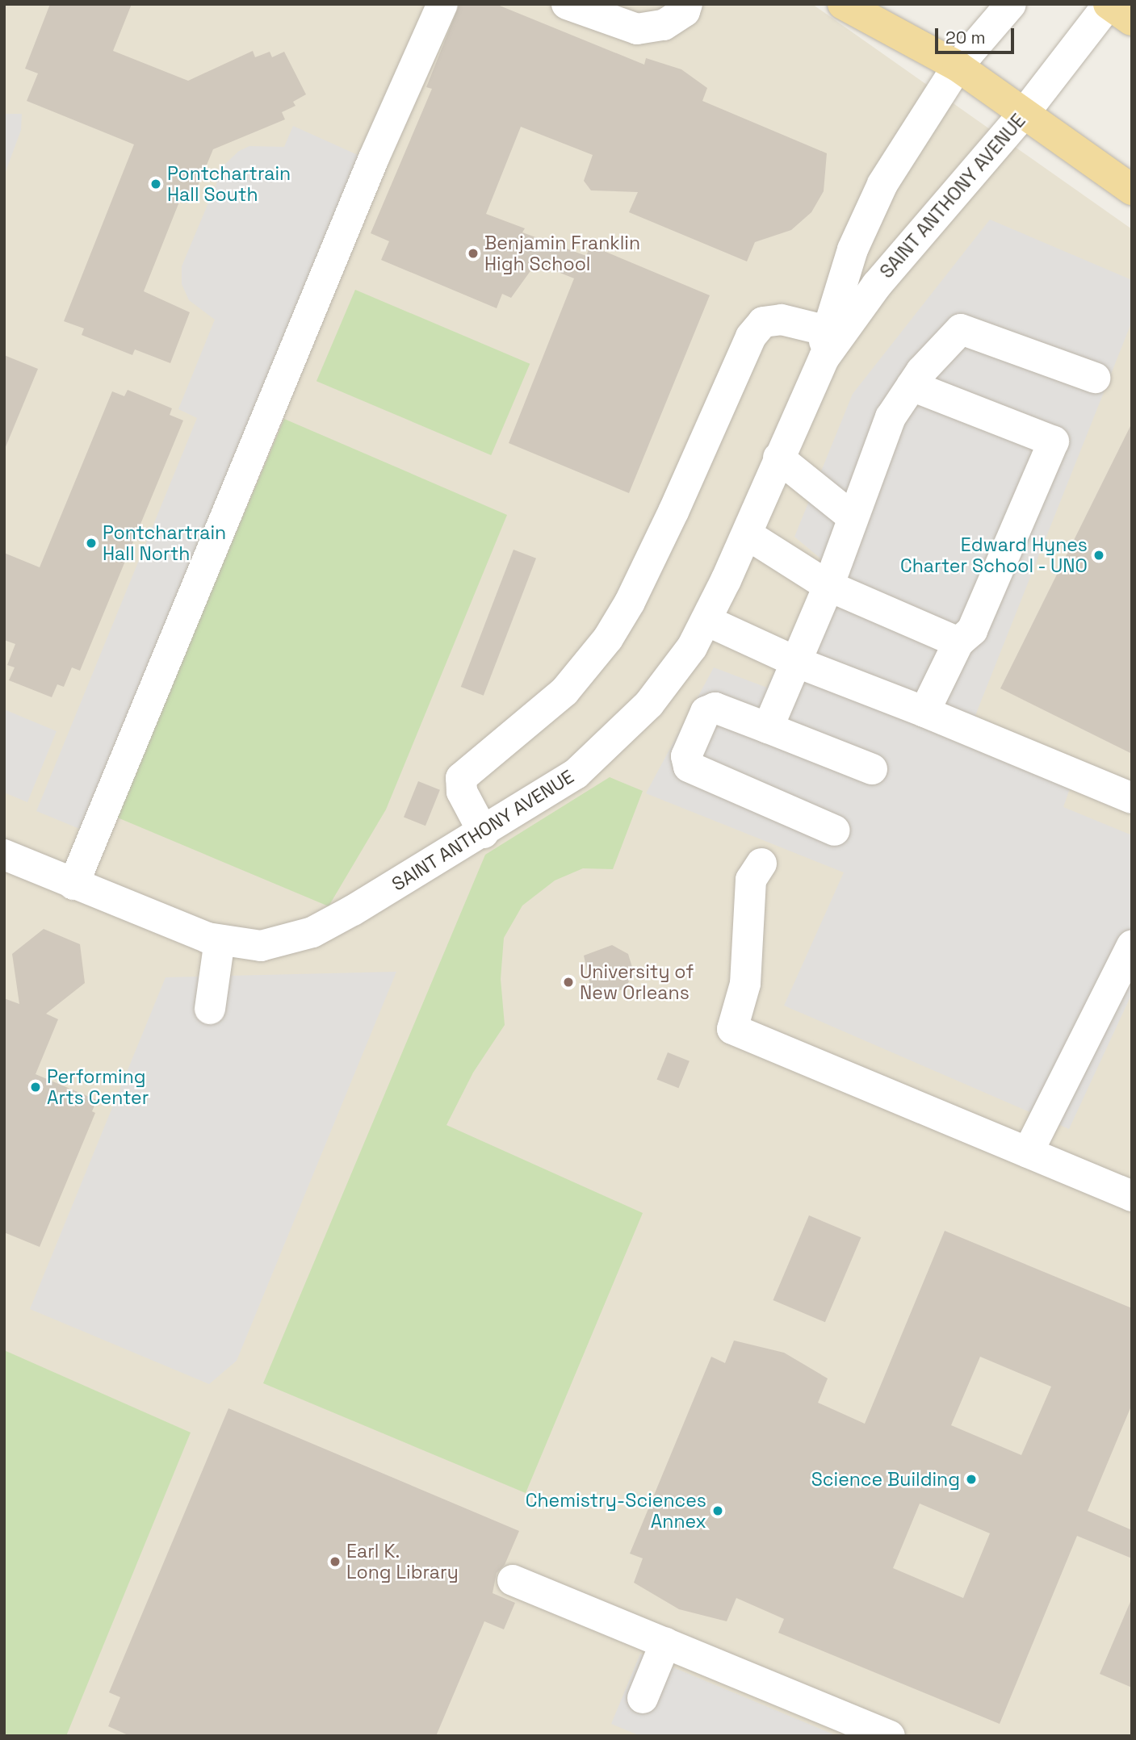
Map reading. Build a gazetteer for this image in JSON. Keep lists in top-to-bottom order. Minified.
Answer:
{"streets":{"street":["SAINT ANTHONY AVENUE"]},"places":["Pontchartrain Hall South","Benjamin Franklin High School","Pontchartrain Hall North","Edward Hynes Charter School - UNO","University of New Orleans","Performing Arts Center","Science Building","Chemistry-Sciences Annex","Earl K. Long Library"],"scale_bar":"20 m"}
